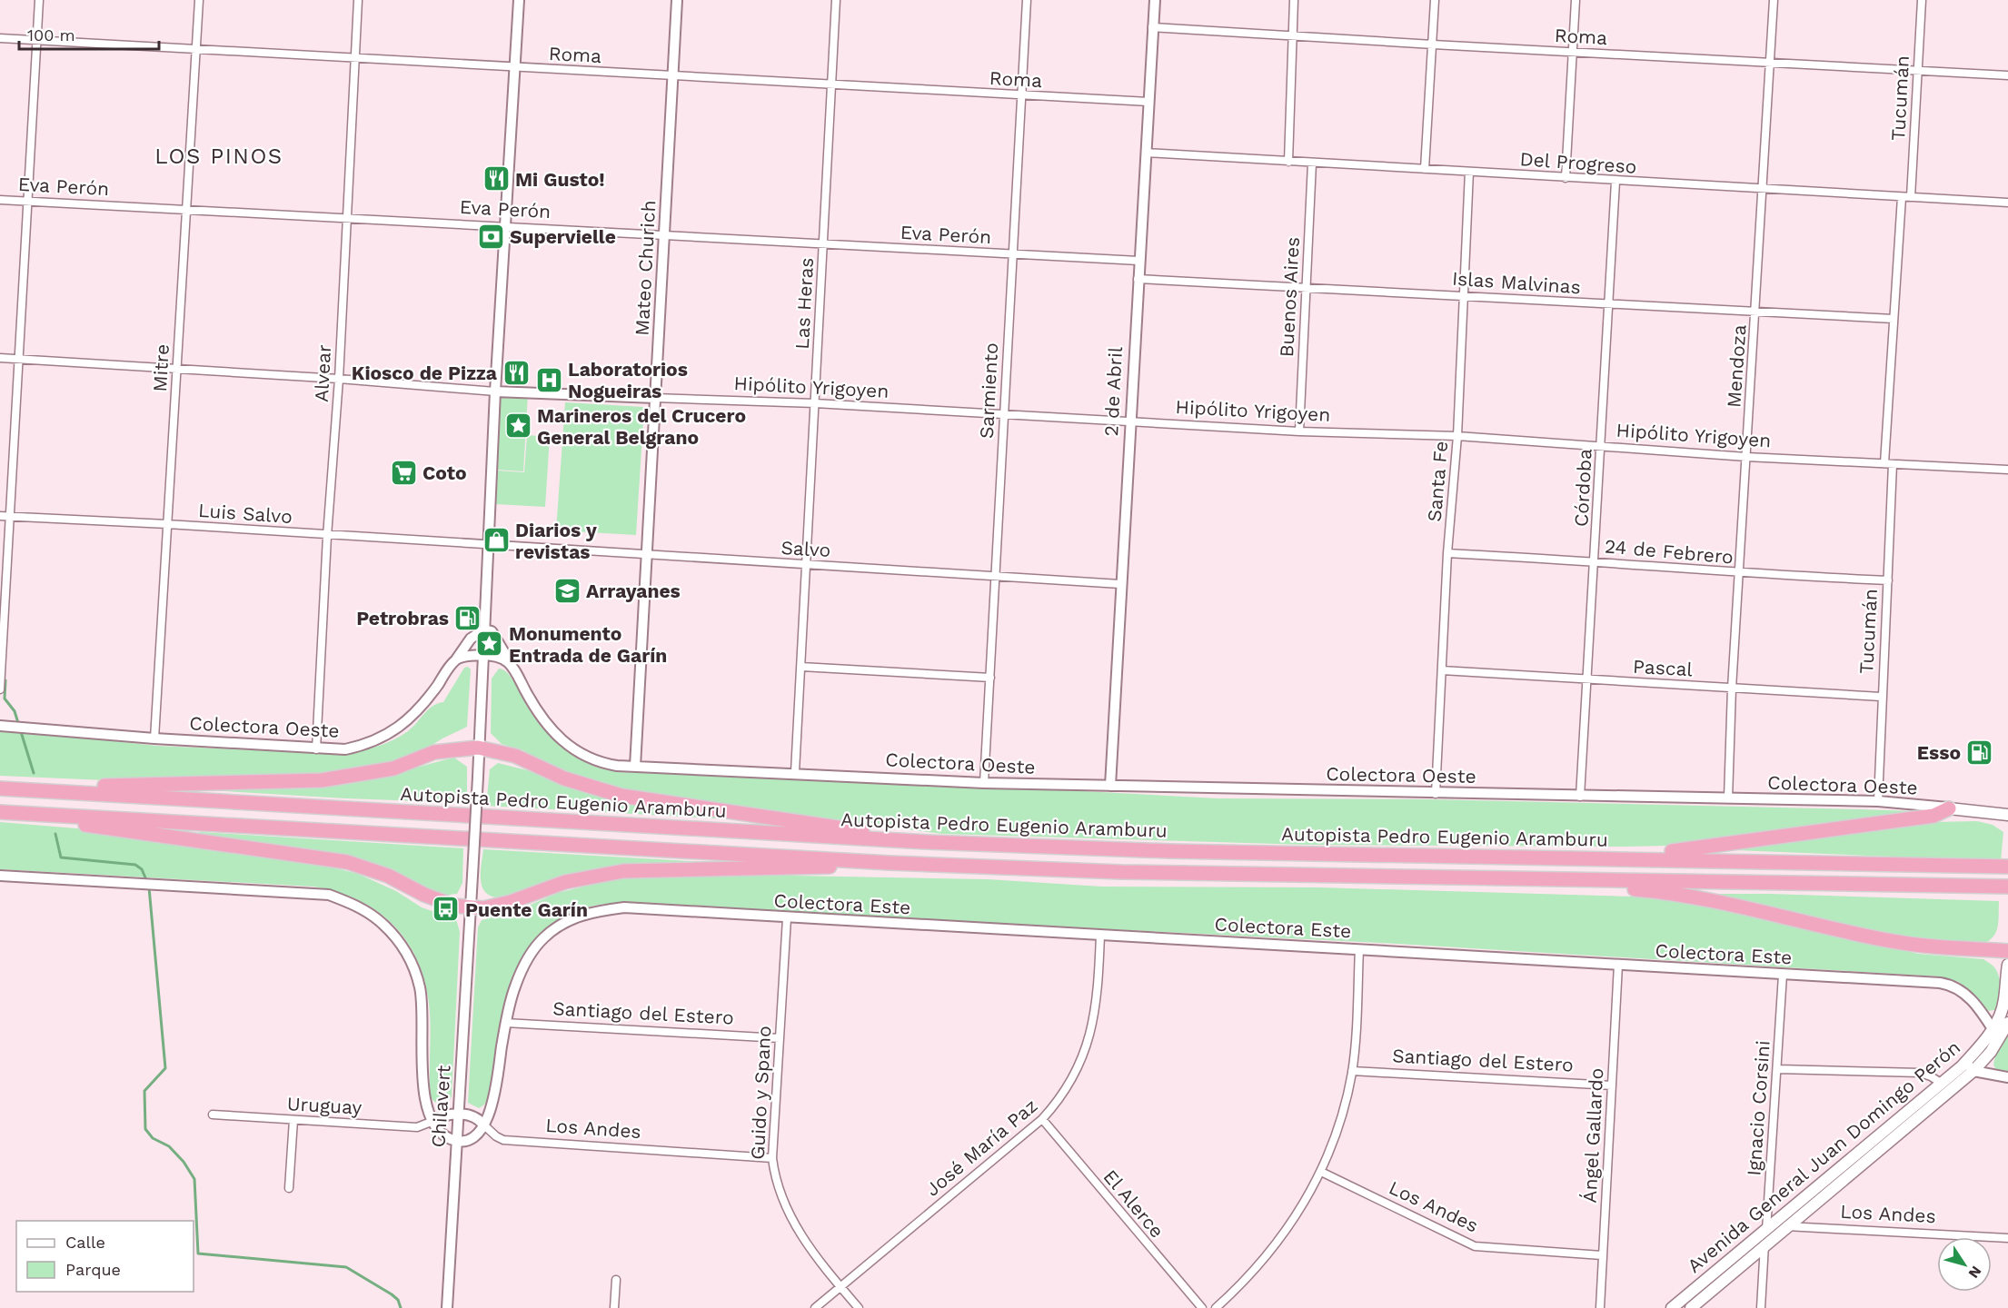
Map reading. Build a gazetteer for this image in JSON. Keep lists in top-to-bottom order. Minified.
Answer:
{"streets":{"highway":["Autopista Pedro Eugenio Aramburu"],"main road":["Colectora Oeste","Avenida General Juan Domingo Perón"],"street":["Roma","Tucumán","Del Progreso","Eva Perón","Mateo Churich","Islas Malvinas","Buenos Aires","Las Heras","Mendoza","Mitre","Alvear","Hipólito Yrigoyen","Sarmiento","2 de Abril","Santa Fe","Córdoba","Luis Salvo","Salvo","24 de Febrero","Pascal","Colectora Este","Santiago del Estero","Guido y Spano","Uruguay","Chilavert","Ignacio Corsini","Los Andes","Ángel Gallardo","José María Paz","El Alerce"]},"crossings":[["Roma","Tucumán"],["Roma","Mateo Churich"],["Roma","Las Heras"],["Roma","Mendoza"],["Roma","Mitre"],["Roma","Alvear"],["Roma","Sarmiento"],["Roma","2 de Abril"],["Tucumán","Del Progreso"],["Tucumán","Islas Malvinas"],["Tucumán","Hipólito Yrigoyen"],["Tucumán","24 de Febrero"],["Tucumán","Pascal"],["Tucumán","Colectora Oeste"],["Del Progreso","Buenos Aires"],["Del Progreso","Mendoza"],["Del Progreso","2 de Abril"],["Del Progreso","Santa Fe"],["Del Progreso","Córdoba"],["Eva Perón","Mateo Churich"],["Eva Perón","Las Heras"],["Eva Perón","Mitre"],["Eva Perón","Alvear"],["Eva Perón","Sarmiento"],["Eva Perón","2 de Abril"],["Mateo Churich","Hipólito Yrigoyen"],["Mateo Churich","Salvo"],["Mateo Churich","Colectora Oeste"],["Islas Malvinas","Buenos Aires"],["Islas Malvinas","Mendoza"],["Islas Malvinas","2 de Abril"],["Islas Malvinas","Santa Fe"],["Islas Malvinas","Córdoba"],["Buenos Aires","Hipólito Yrigoyen"],["Las Heras","Hipólito Yrigoyen"],["Las Heras","Salvo"],["Las Heras","Colectora Oeste"],["Mendoza","Hipólito Yrigoyen"],["Mendoza","24 de Febrero"],["Mendoza","Pascal"],["Mendoza","Colectora Oeste"],["Mitre","Luis Salvo"],["Mitre","Colectora Oeste"],["Alvear","Luis Salvo"],["Alvear","Colectora Oeste"],["Hipólito Yrigoyen","Sarmiento"],["Hipólito Yrigoyen","2 de Abril"],["Hipólito Yrigoyen","Santa Fe"],["Hipólito Yrigoyen","Córdoba"],["Sarmiento","Salvo"],["Sarmiento","Colectora Oeste"],["2 de Abril","Salvo"],["2 de Abril","Colectora Oeste"],["Santa Fe","24 de Febrero"],["Santa Fe","Pascal"],["Santa Fe","Colectora Oeste"],["Córdoba","24 de Febrero"],["Córdoba","Pascal"],["Córdoba","Colectora Oeste"],["Luis Salvo","Salvo"],["Colectora Este","Santiago del Estero"],["Colectora Este","Guido y Spano"],["Colectora Este","Ignacio Corsini"],["Colectora Este","Los Andes"],["Colectora Este","Ángel Gallardo"],["Colectora Este","José María Paz"],["Colectora Este","Avenida General Juan Domingo Perón"],["Santiago del Estero","Guido y Spano"],["Santiago del Estero","Ángel Gallardo"],["Guido y Spano","Los Andes"],["Guido y Spano","José María Paz"],["Ignacio Corsini","Los Andes"],["Ignacio Corsini","Avenida General Juan Domingo Perón"],["Los Andes","Ángel Gallardo"],["Los Andes","Avenida General Juan Domingo Perón"],["José María Paz","El Alerce"]],"districts":["LOS PINOS"],"places":{"restaurant":["Mi Gusto!","Kiosco de Pizza"],"bank":["Supervielle"],"hospital":["Laboratorios Nogueiras"],"place":["Marineros del Crucero General Belgrano","Monumento Entrada de Garín"],"supermarket":["Coto"],"shop":["Diarios y revistas"],"school or university":["Arrayanes"],"fuel station":["Petrobras","Esso"],"bus stop":["Puente Garín"]},"legend":["Calle","Parque"],"scale_bar":"100 m","north":"bottom right"}
